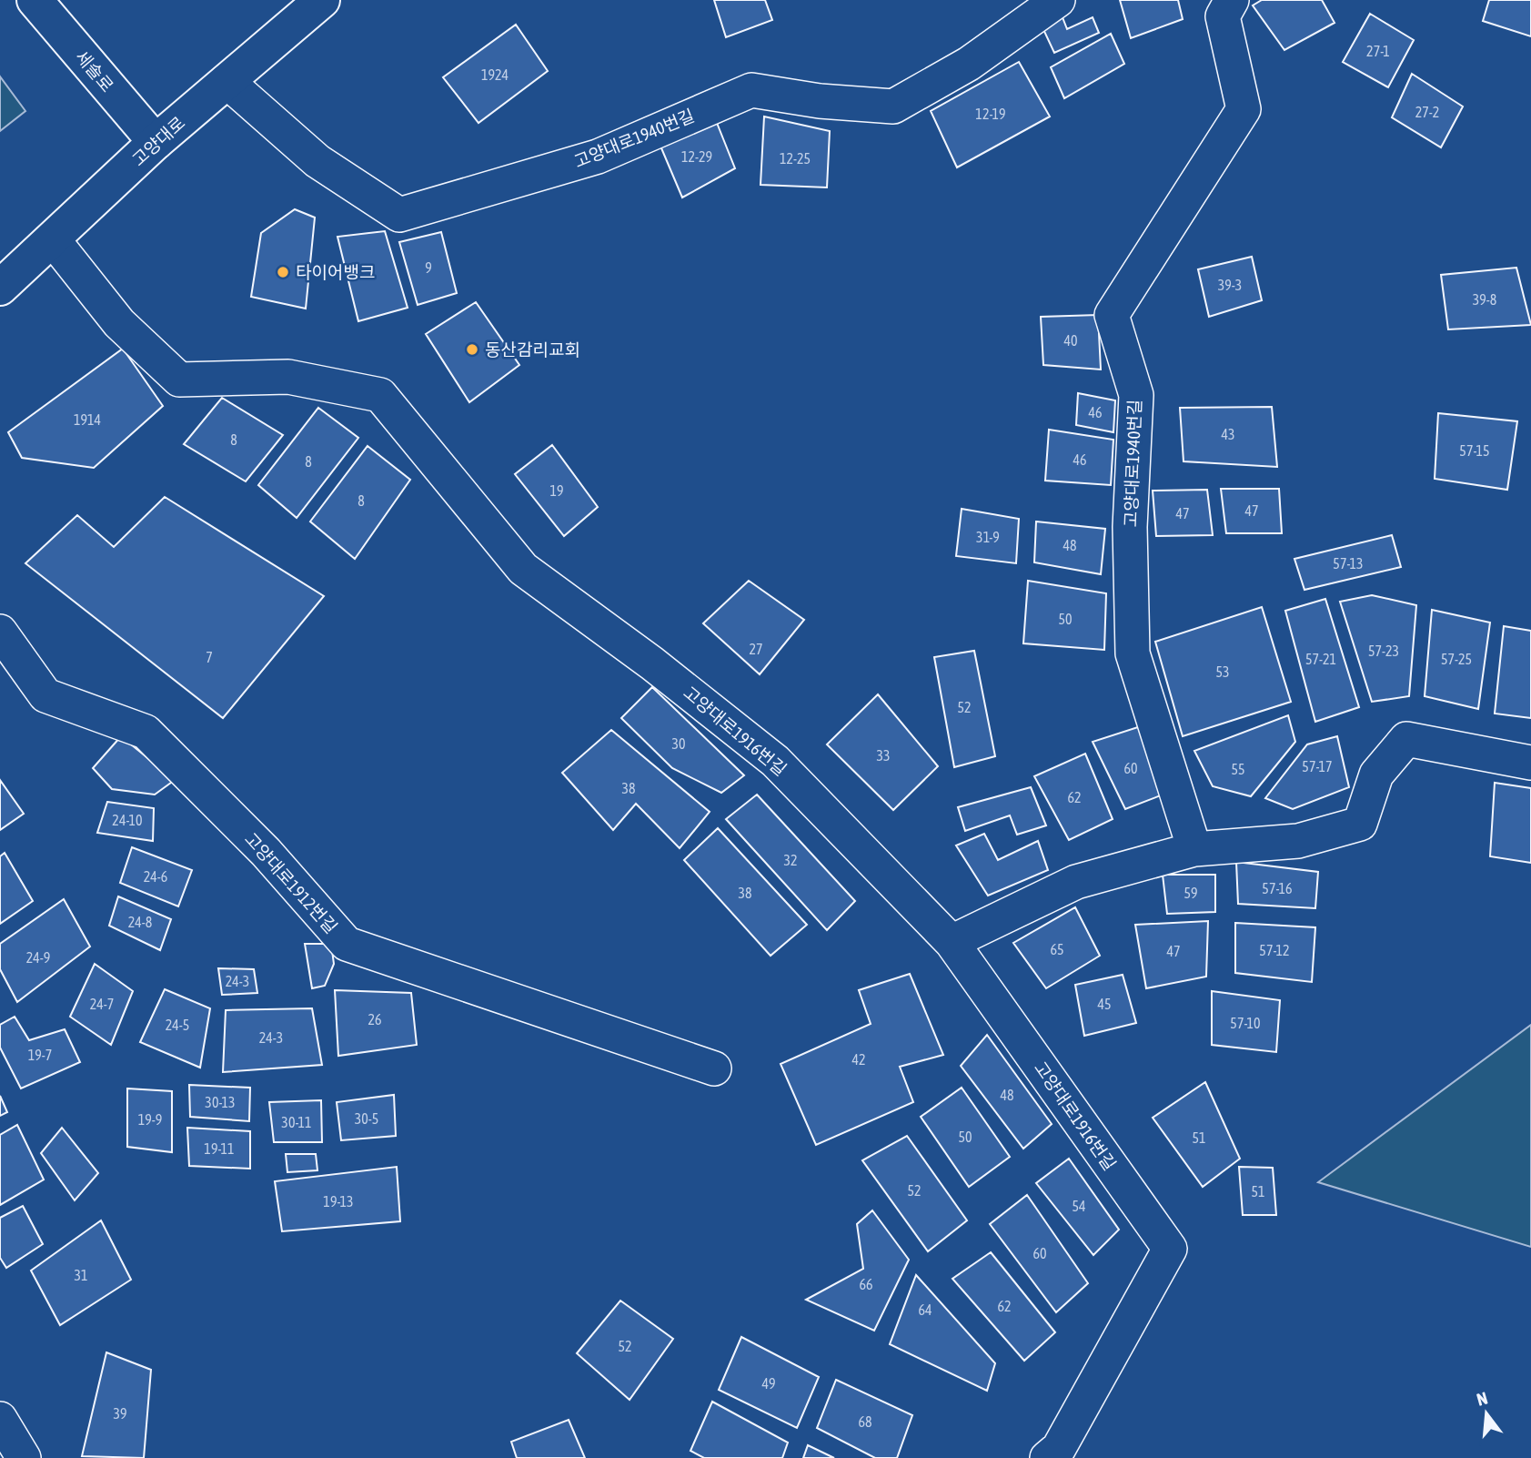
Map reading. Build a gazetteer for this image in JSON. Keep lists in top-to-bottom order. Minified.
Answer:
{"streets":{"main road":["세솔로","고양대로"],"street":["고양대로1940번길","고양대로1916번길","고양대로1912번길"]},"crossings":[["세솔로","고양대로"],["고양대로1940번길","고양대로"],["고양대로","고양대로1916번길"]],"places":["타이어뱅크","동산감리교회"],"house_numbers":["27-1","1924","27-2","12-19","12-29","12-25","9","39-3","39-8","40","46","1914","43","8","57-15","46","8","19","8","47","47","31-9","48","57-13","50","27","57-23","7","57-21","57-25","53","52","30","33","57-17","60","55","38","62","24-10","32","24-6","57-16","38","59","24-8","65","57-12","47","24-9","24-3","24-7","45","26","57-10","24-5","24-3","19-7","42","48","30-13","30-5","19-9","30-11","50","51","19-11","52","51","19-13","54","60","31","66","62","64","52","49","39","68"],"north":"top"}
